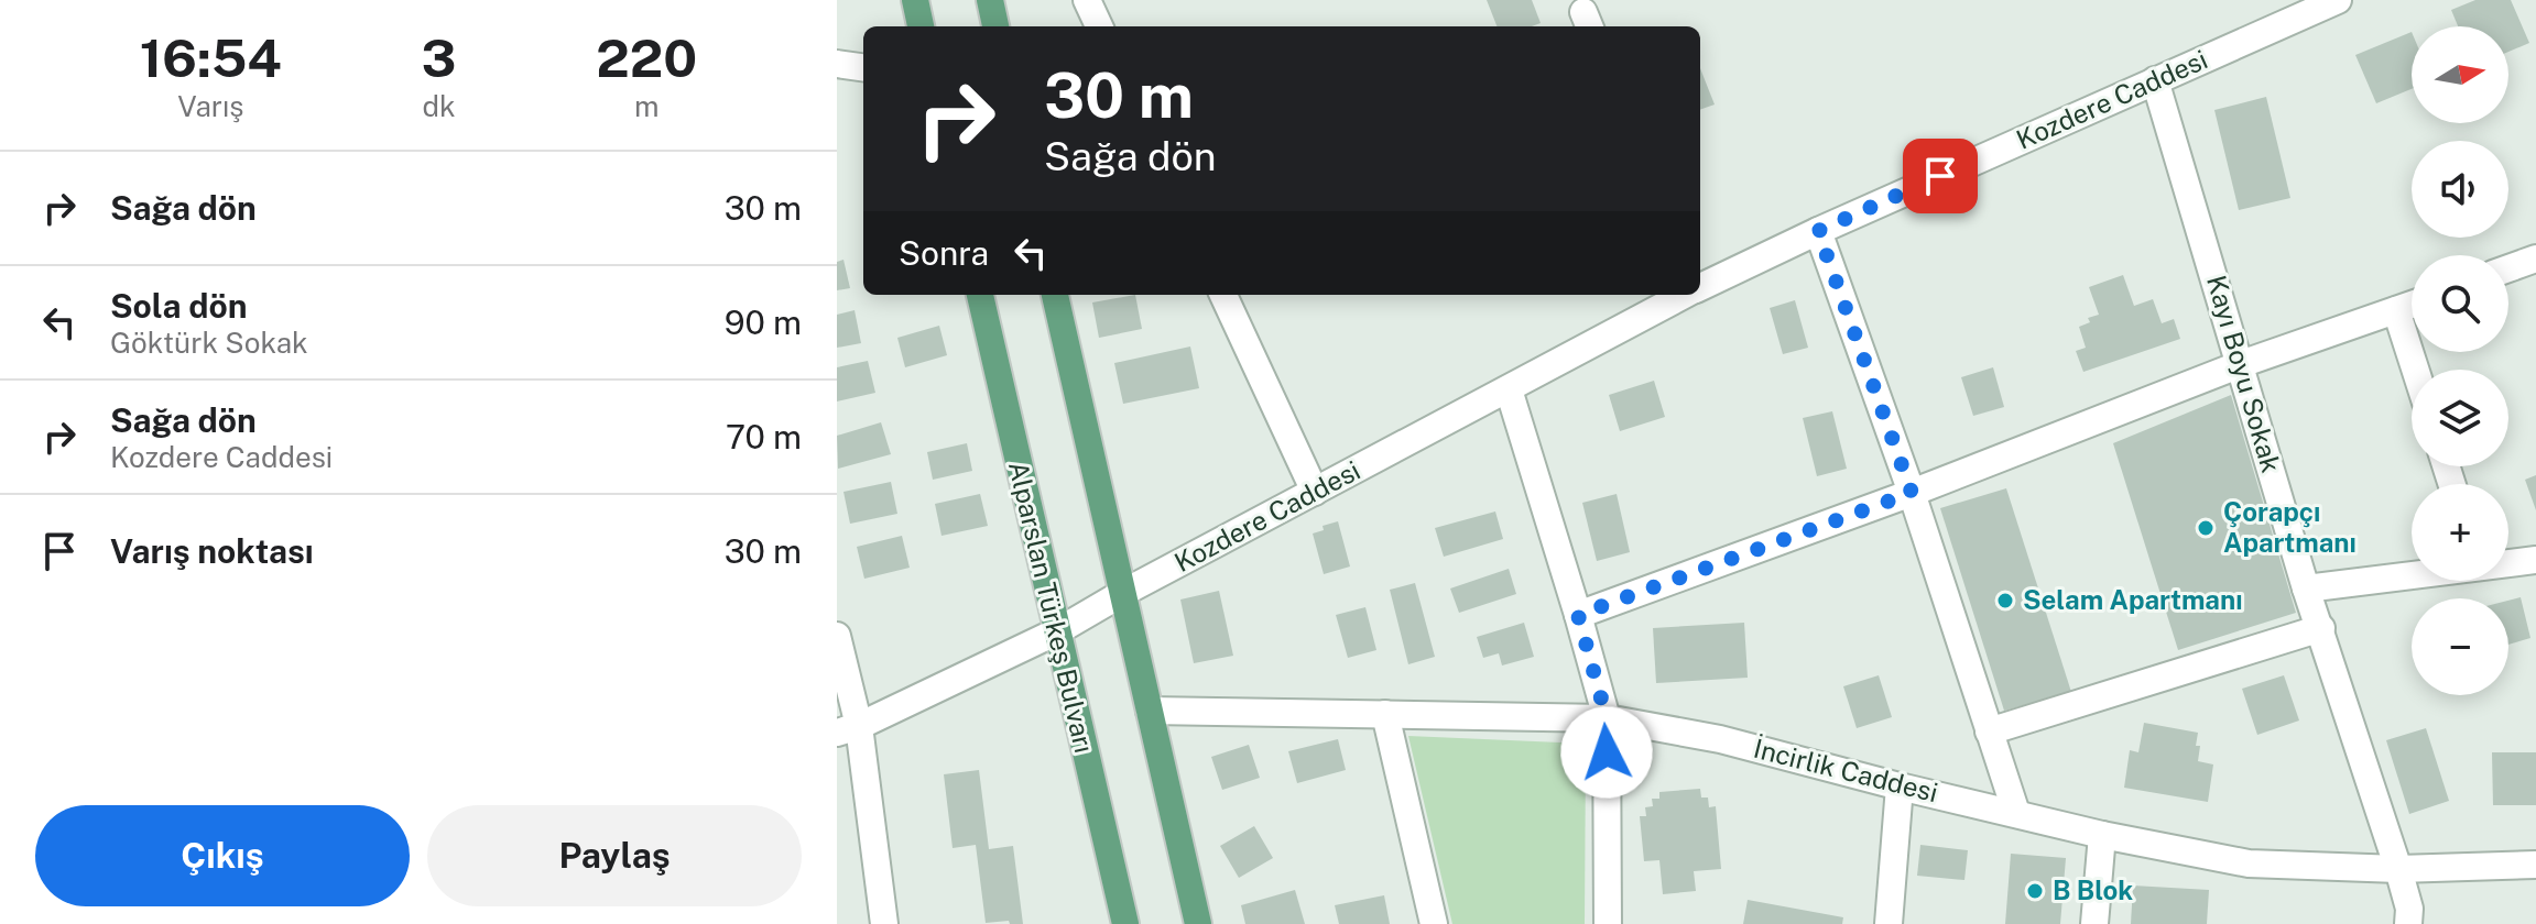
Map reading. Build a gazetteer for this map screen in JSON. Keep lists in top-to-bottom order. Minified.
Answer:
{"streets":{"main road":["Alparslan Türkeş Bulvarı"],"street":["Kozdere Caddesi","Kayı Boyu Sokak","İncirlik Caddesi"]},"crossings":[["Kozdere Caddesi","Kayı Boyu Sokak"],["Kozdere Caddesi","Alparslan Türkeş Bulvarı"],["Kayı Boyu Sokak","İncirlik Caddesi"]],"places":["Çorapçı Apartmanı","Selam Apartmanı","B Blok"],"north":"right","page":{"eta":["16:54","Varış","3","dk","220","m"],"map_buttons":["+","−"],"turn":["30 m","Sağa dön"],"list":[{"name":"Sağa dön","value":"30 m"},{"name":"Sola dön","note":"Göktürk Sokak","value":"90 m"},{"name":"Sağa dön","note":"Kozdere Caddesi","value":"70 m"},{"name":"Varış noktası","value":"30 m"}],"then":"Sonra","buttons":["Çıkış","Paylaş"]}}
